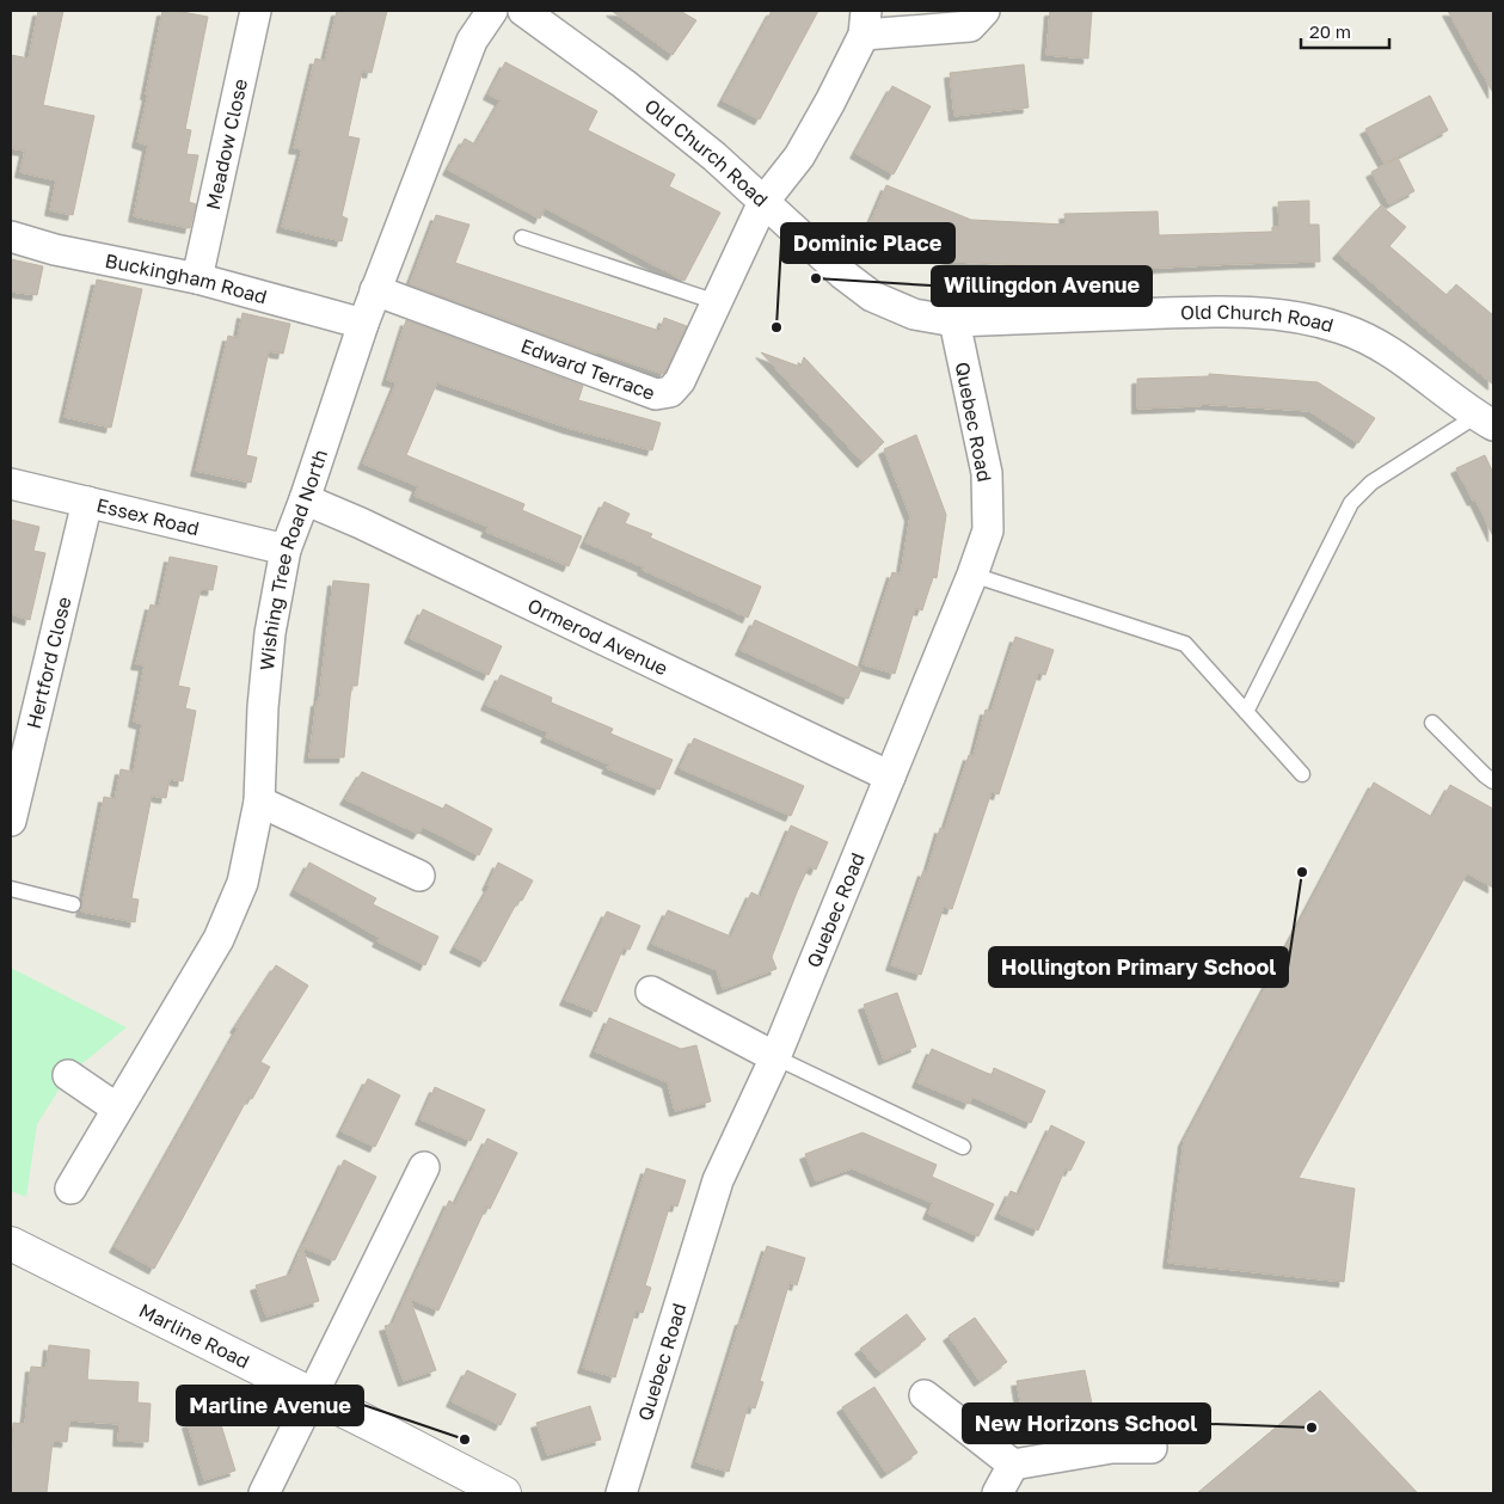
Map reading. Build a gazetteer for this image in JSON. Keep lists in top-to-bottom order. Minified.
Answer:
{"streets":{"street":["Meadow Close","Old Church Road","Buckingham Road","Edward Terrace","Quebec Road","Essex Road","Wishing Tree Road North","Ormerod Avenue","Hertford Close","Marline Road"]},"crossings":[["Meadow Close","Buckingham Road"],["Old Church Road","Edward Terrace"],["Old Church Road","Quebec Road"],["Buckingham Road","Wishing Tree Road North"],["Edward Terrace","Wishing Tree Road North"],["Quebec Road","Ormerod Avenue"],["Essex Road","Wishing Tree Road North"],["Essex Road","Hertford Close"],["Wishing Tree Road North","Ormerod Avenue"]],"places":["Willingdon Avenue","Dominic Place","Hollington Primary School","New Horizons School","Marline Avenue"],"scale_bar":"20 m"}
